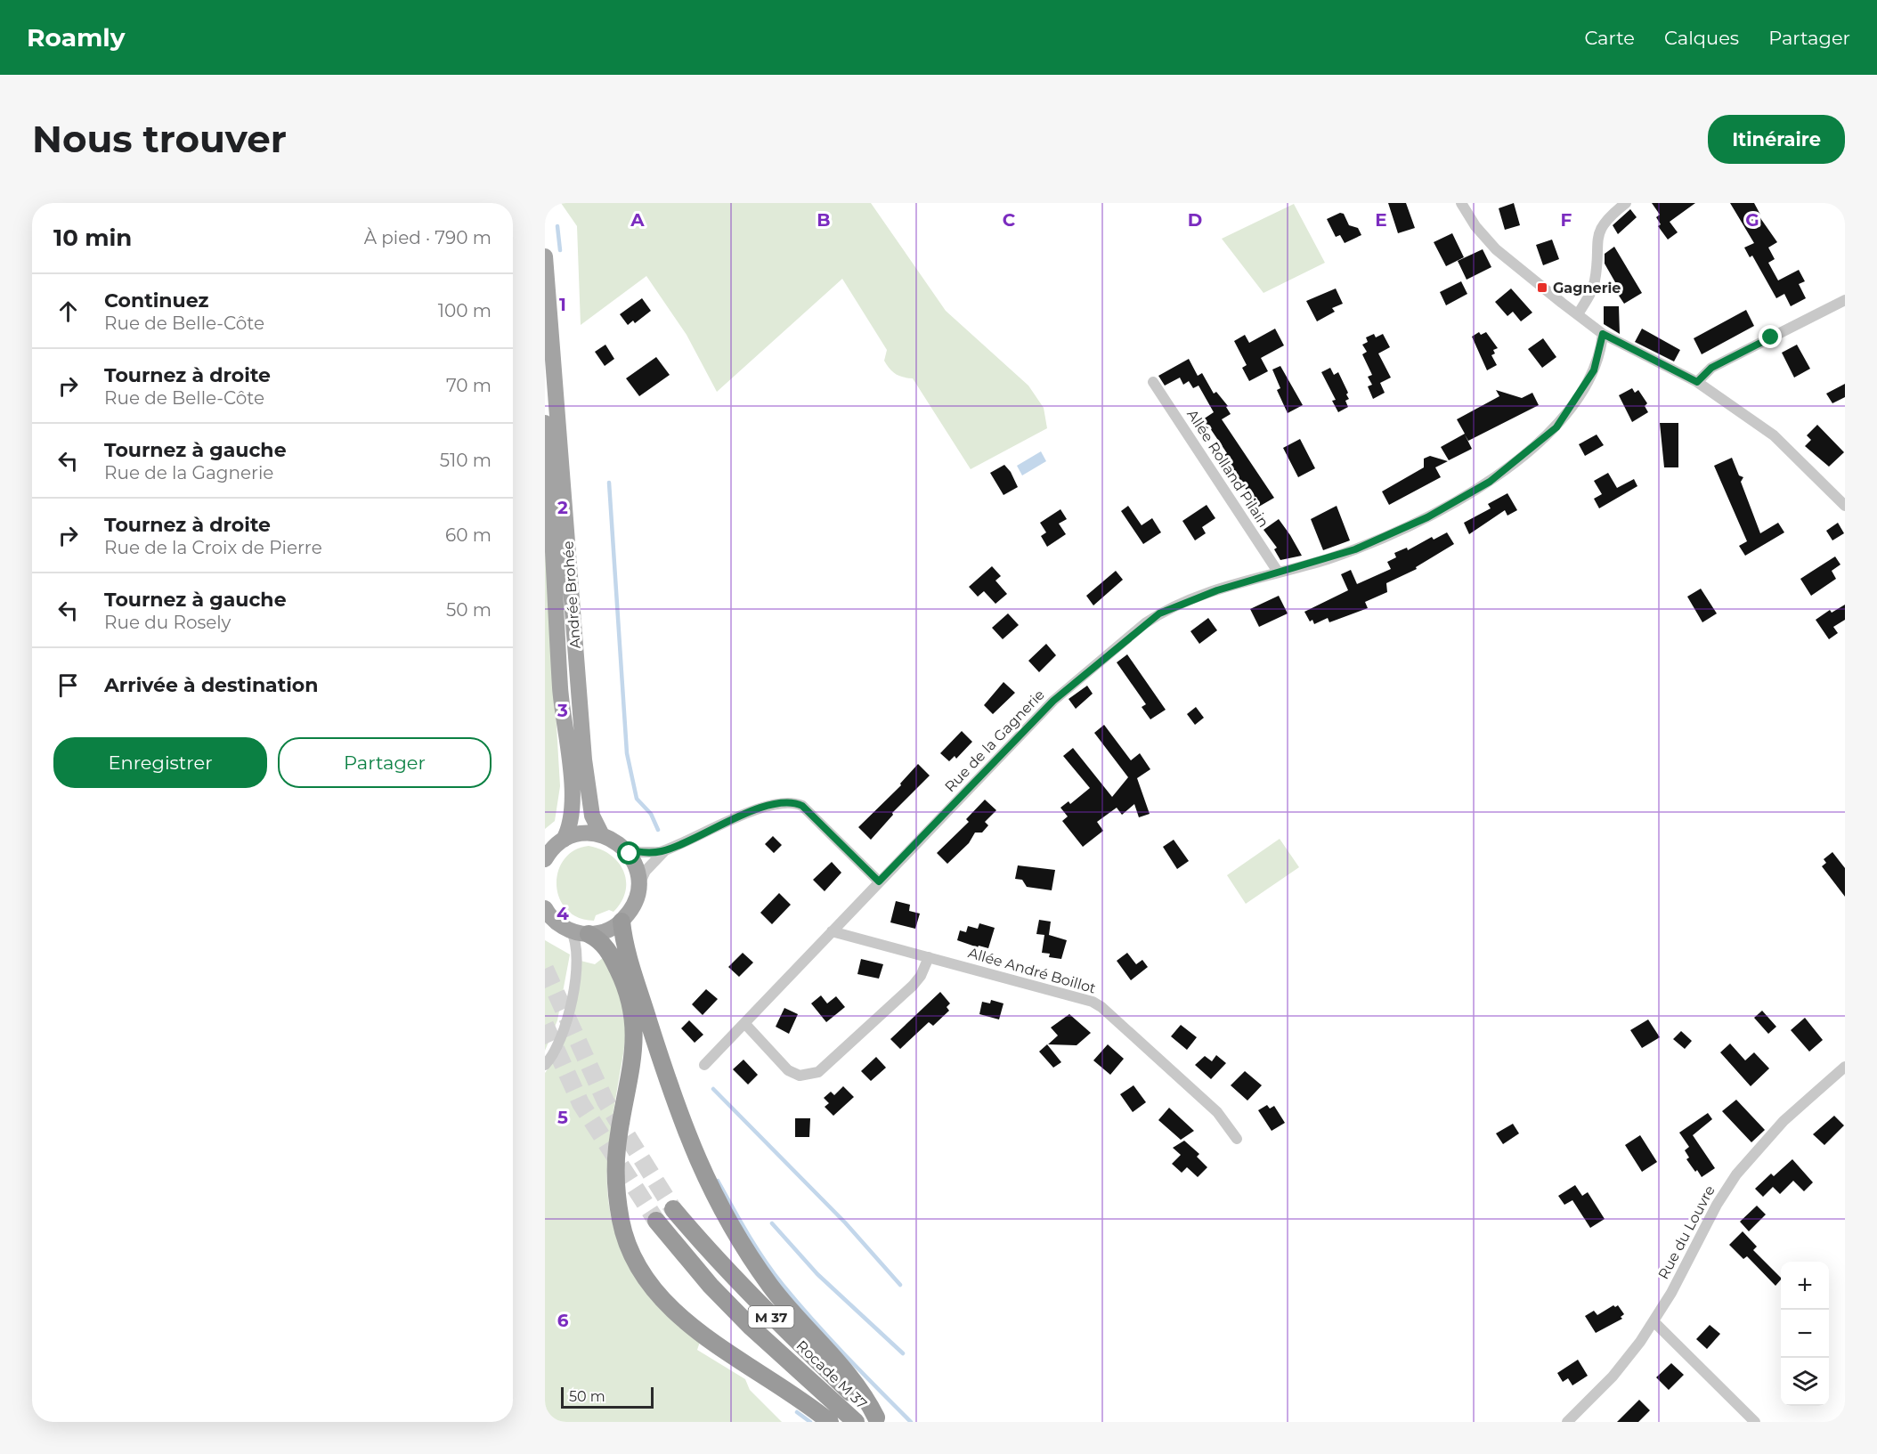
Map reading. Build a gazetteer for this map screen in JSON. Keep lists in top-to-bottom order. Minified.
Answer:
{"streets":{"highway":["M 37","Rocade M 37"],"main road":["Andrée Brohée"],"street":["Allée Rolland Pilain","Rue de la Gagnerie","Allée André Boillot","Rue du Louvre"]},"crossings":[["Allée Rolland Pilain","Rue de la Gagnerie"],["Rue de la Gagnerie","Allée André Boillot"]],"places":{"transit":["Gagnerie"]},"scale_bar":"50 m","page":{"header":"Roamly","nav":["Carte","Calques","Partager"],"buttons":["Itinéraire",["Enregistrer","Partager"]],"title":"Nous trouver","heading":["10 min","À pied · 790 m"],"list":[["Continuez","Rue de Belle-Côte","100 m"],["Tournez à droite","Rue de Belle-Côte","70 m"],["Tournez à gauche","Rue de la Gagnerie","510 m"],["Tournez à droite","Rue de la Croix de Pierre","60 m"],["Tournez à gauche","Rue du Rosely","50 m"],"Arrivée à destination"],"map_buttons":["+","−"],"scale":"50 m"},"grid":{"columns":["A","B","C","D","E","F","G"],"rows":["1","2","3","4","5","6"]}}
